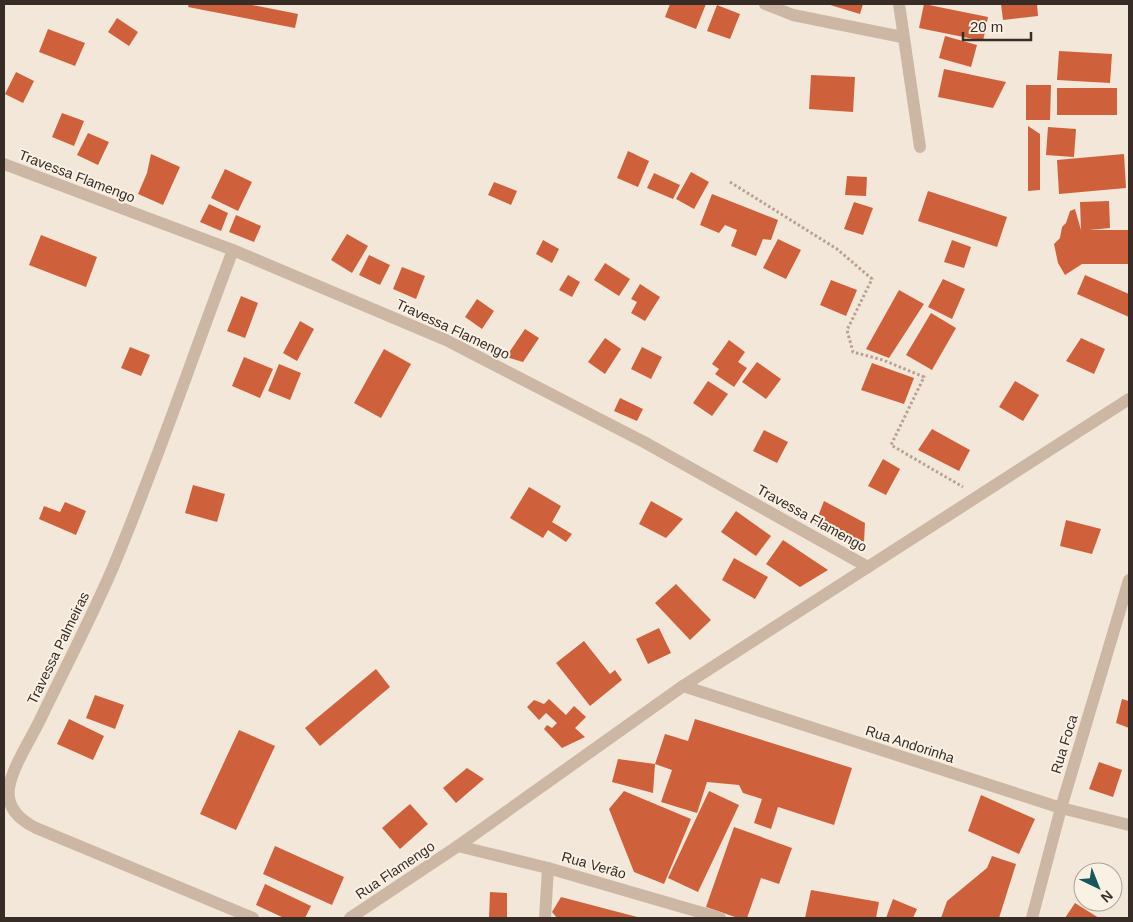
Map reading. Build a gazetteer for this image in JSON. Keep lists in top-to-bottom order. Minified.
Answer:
{"streets":{"street":["Travessa Flamengo","Travessa Palmeiras","Rua Andorinha","Rua Foca","Rua Verão","Rua Flamengo"]},"crossings":[["Travessa Flamengo","Travessa Palmeiras"],["Travessa Flamengo","Rua Flamengo"],["Rua Andorinha","Rua Foca"],["Rua Andorinha","Rua Flamengo"],["Rua Verão","Rua Flamengo"]],"scale_bar":"20 m","north":"bottom right"}
